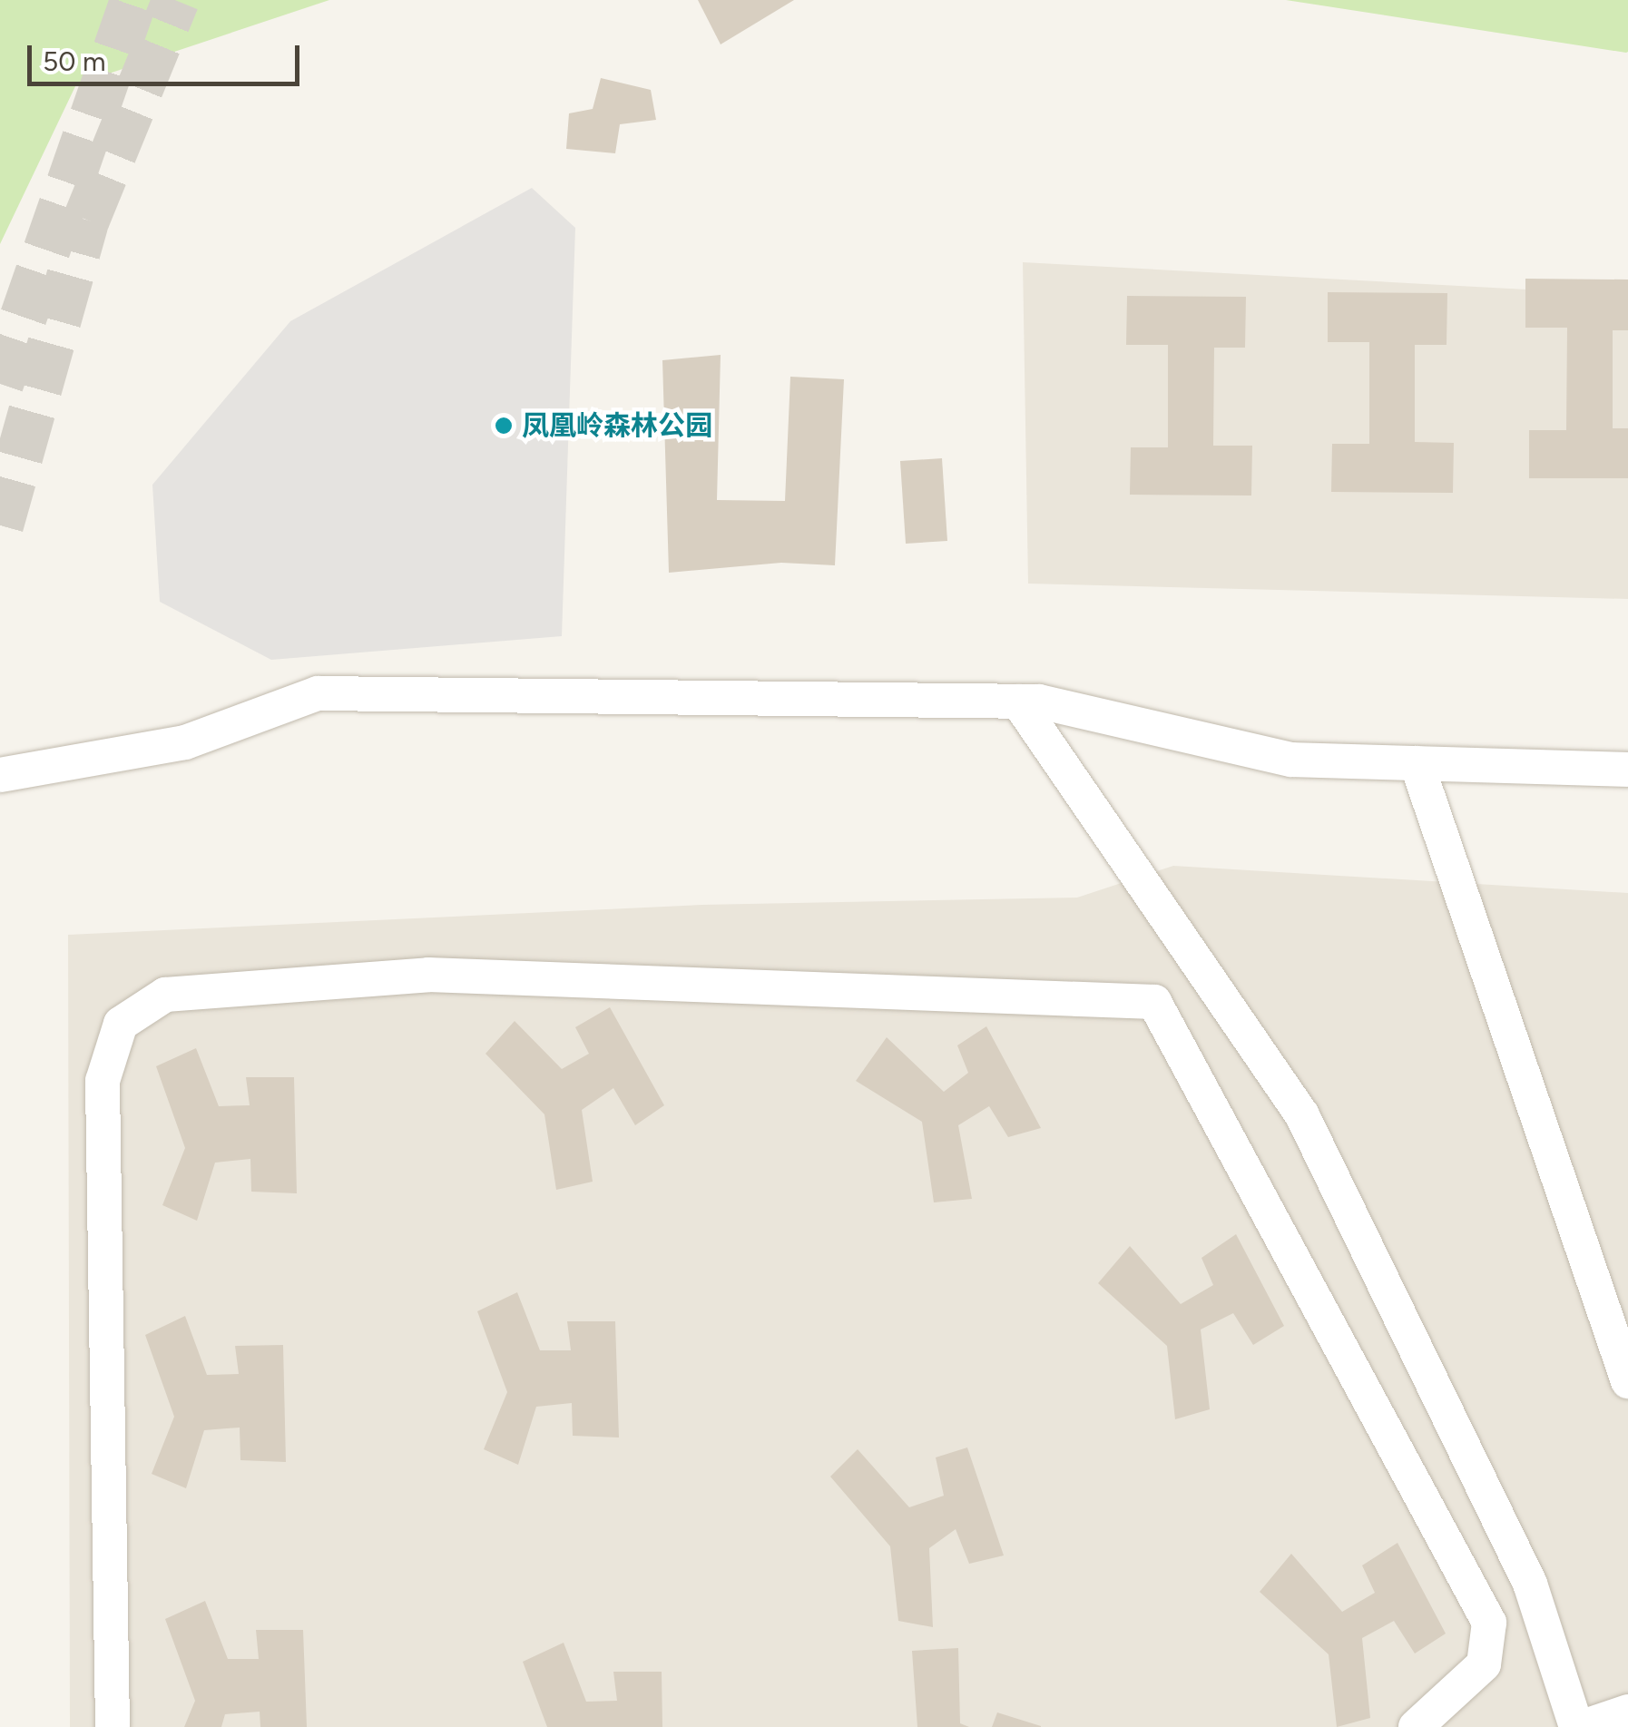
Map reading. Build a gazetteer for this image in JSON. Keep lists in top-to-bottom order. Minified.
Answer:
{"places":["凤凰岭森林公园"],"scale_bar":"50 m"}
